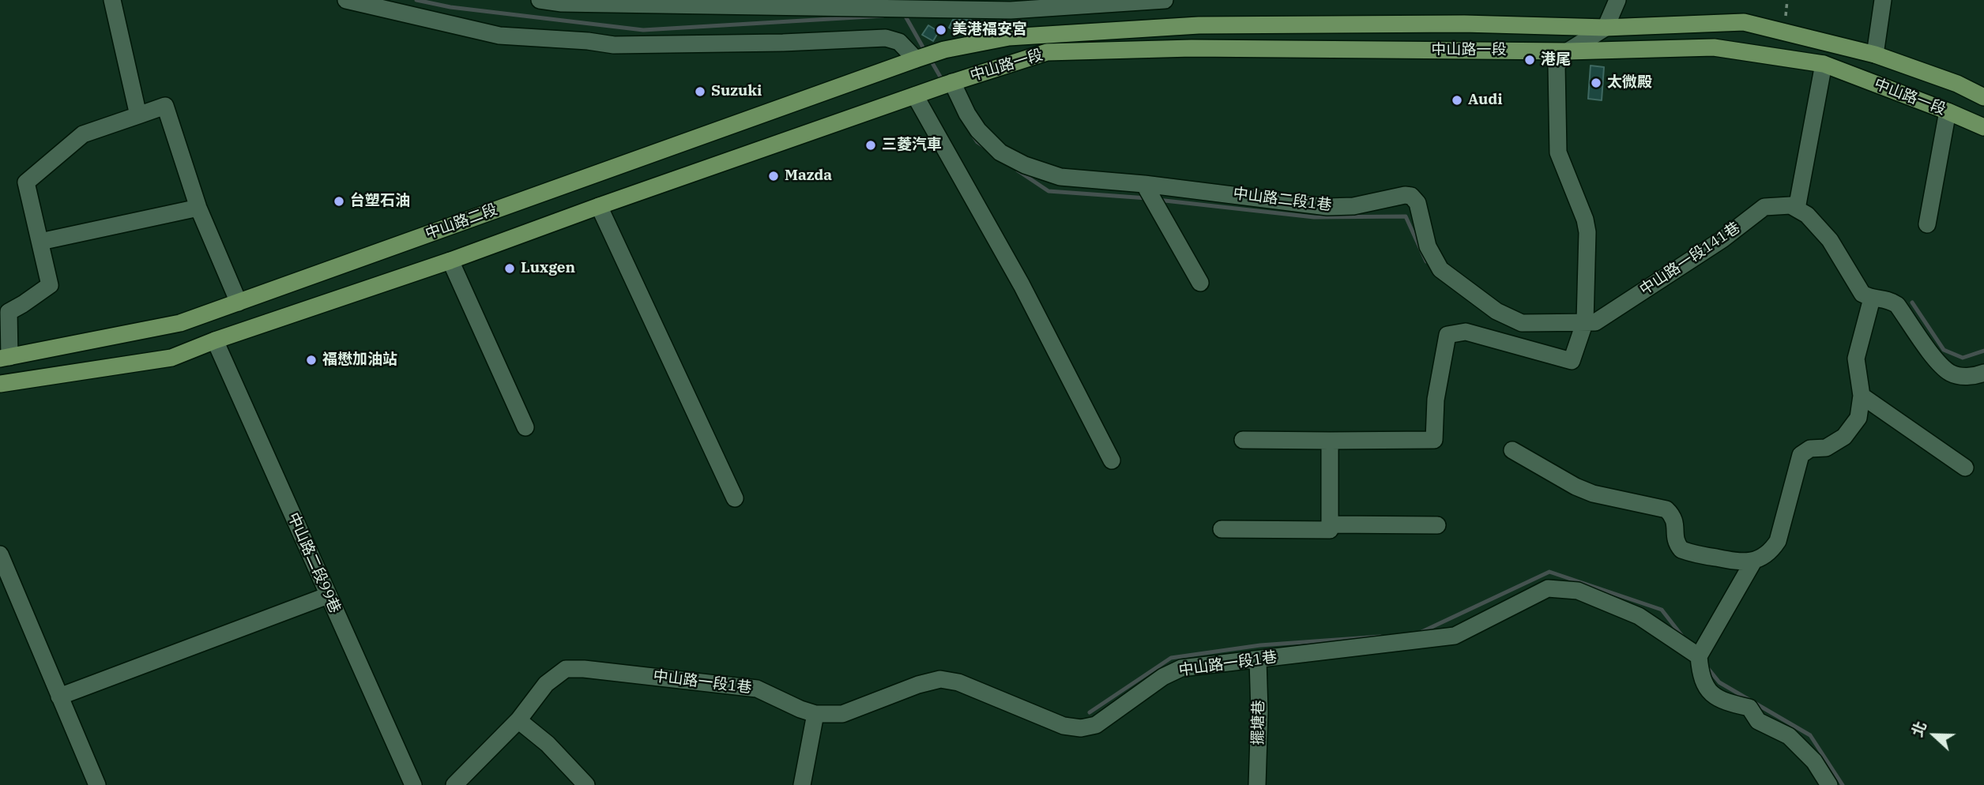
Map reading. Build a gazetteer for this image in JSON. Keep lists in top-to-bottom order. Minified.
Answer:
{"streets":{"main road":["中山路一段","中山路二段"],"street":["中山路二段1巷","中山路一段141巷","中山路二段99巷","中山路一段1巷","擺塘巷"]},"crossings":[["中山路一段","中山路二段1巷"],["中山路一段","中山路二段"],["中山路二段1巷","中山路一段141巷"],["中山路一段1巷","擺塘巷"]],"places":["美港福安宮","港尾","太微殿","Suzuki","Audi","三菱汽車","Mazda","台塑石油","Luxgen","福懋加油站"],"north":"left"}
